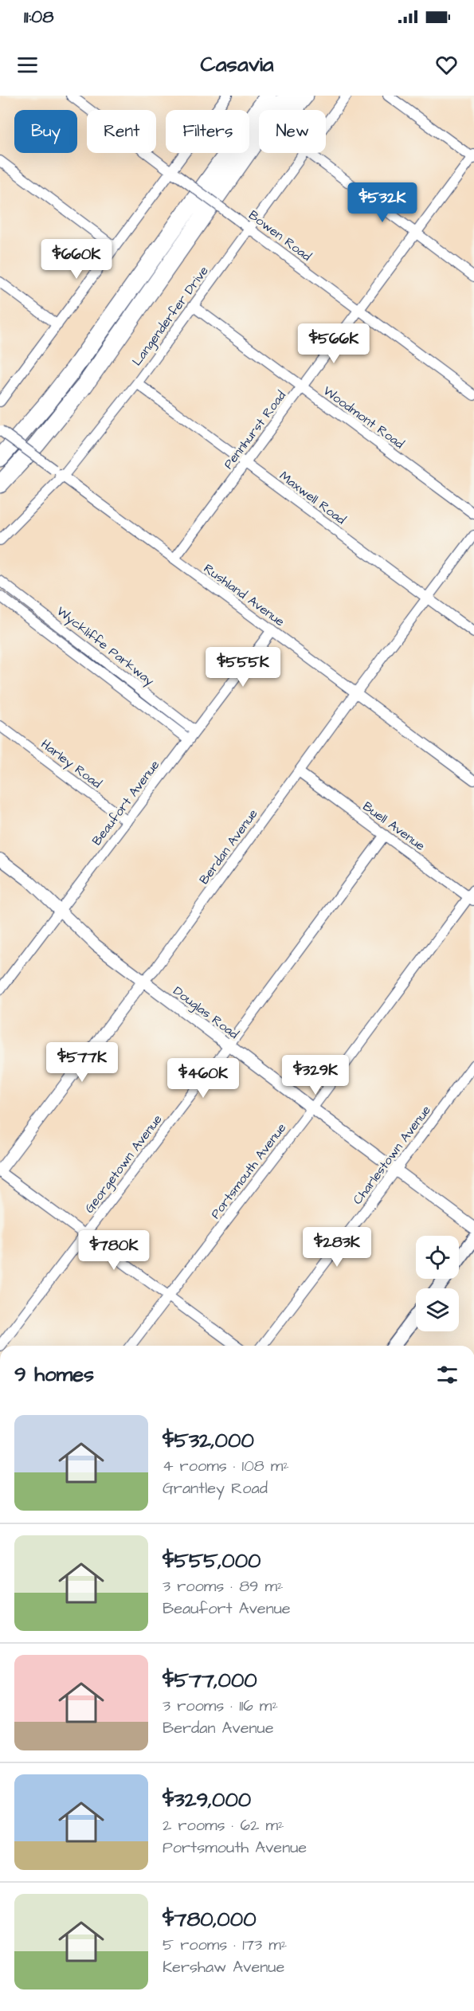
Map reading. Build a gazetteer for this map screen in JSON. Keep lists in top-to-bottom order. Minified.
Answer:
{"streets":{"street":["Bowen Road","Langenderfer Drive","Woodmont Road","Pennhurst Road","Maxwell Road","Rushland Avenue","Wyckliffe Parkway","Harley Road","Beaufort Avenue","Buell Avenue","Berdan Avenue","Douglas Road","Charlestown Avenue","Georgetown Avenue","Portsmouth Avenue"]},"crossings":[["Bowen Road","Langenderfer Drive"],["Bowen Road","Pennhurst Road"],["Langenderfer Drive","Woodmont Road"],["Langenderfer Drive","Maxwell Road"],["Langenderfer Drive","Rushland Avenue"],["Woodmont Road","Pennhurst Road"],["Pennhurst Road","Maxwell Road"],["Pennhurst Road","Rushland Avenue"],["Maxwell Road","Berdan Avenue"],["Rushland Avenue","Beaufort Avenue"],["Rushland Avenue","Berdan Avenue"],["Wyckliffe Parkway","Beaufort Avenue"],["Harley Road","Beaufort Avenue"],["Beaufort Avenue","Douglas Road"],["Buell Avenue","Berdan Avenue"],["Buell Avenue","Georgetown Avenue"],["Buell Avenue","Portsmouth Avenue"],["Berdan Avenue","Douglas Road"],["Douglas Road","Charlestown Avenue"],["Douglas Road","Georgetown Avenue"],["Douglas Road","Portsmouth Avenue"]],"page":{"status":"11:08","header":"Casavia","chip":["Buy","Rent","Filters","New"],"price":["$532K","$660K","$566K","$555K","$577K","$329K","$460K","$283K","$780K"],"heading":"9 homes","list":[{"name":"$532,000","note":"4 rooms · 108 m² · Grantley Road"},{"name":"$555,000","note":"3 rooms · 89 m² · Beaufort Avenue"},{"name":"$577,000","note":"3 rooms · 116 m² · Berdan Avenue"},{"name":"$329,000","note":"2 rooms · 62 m² · Portsmouth Avenue"},{"name":"$780,000","note":"5 rooms · 173 m² · Kershaw Avenue"}]}}
